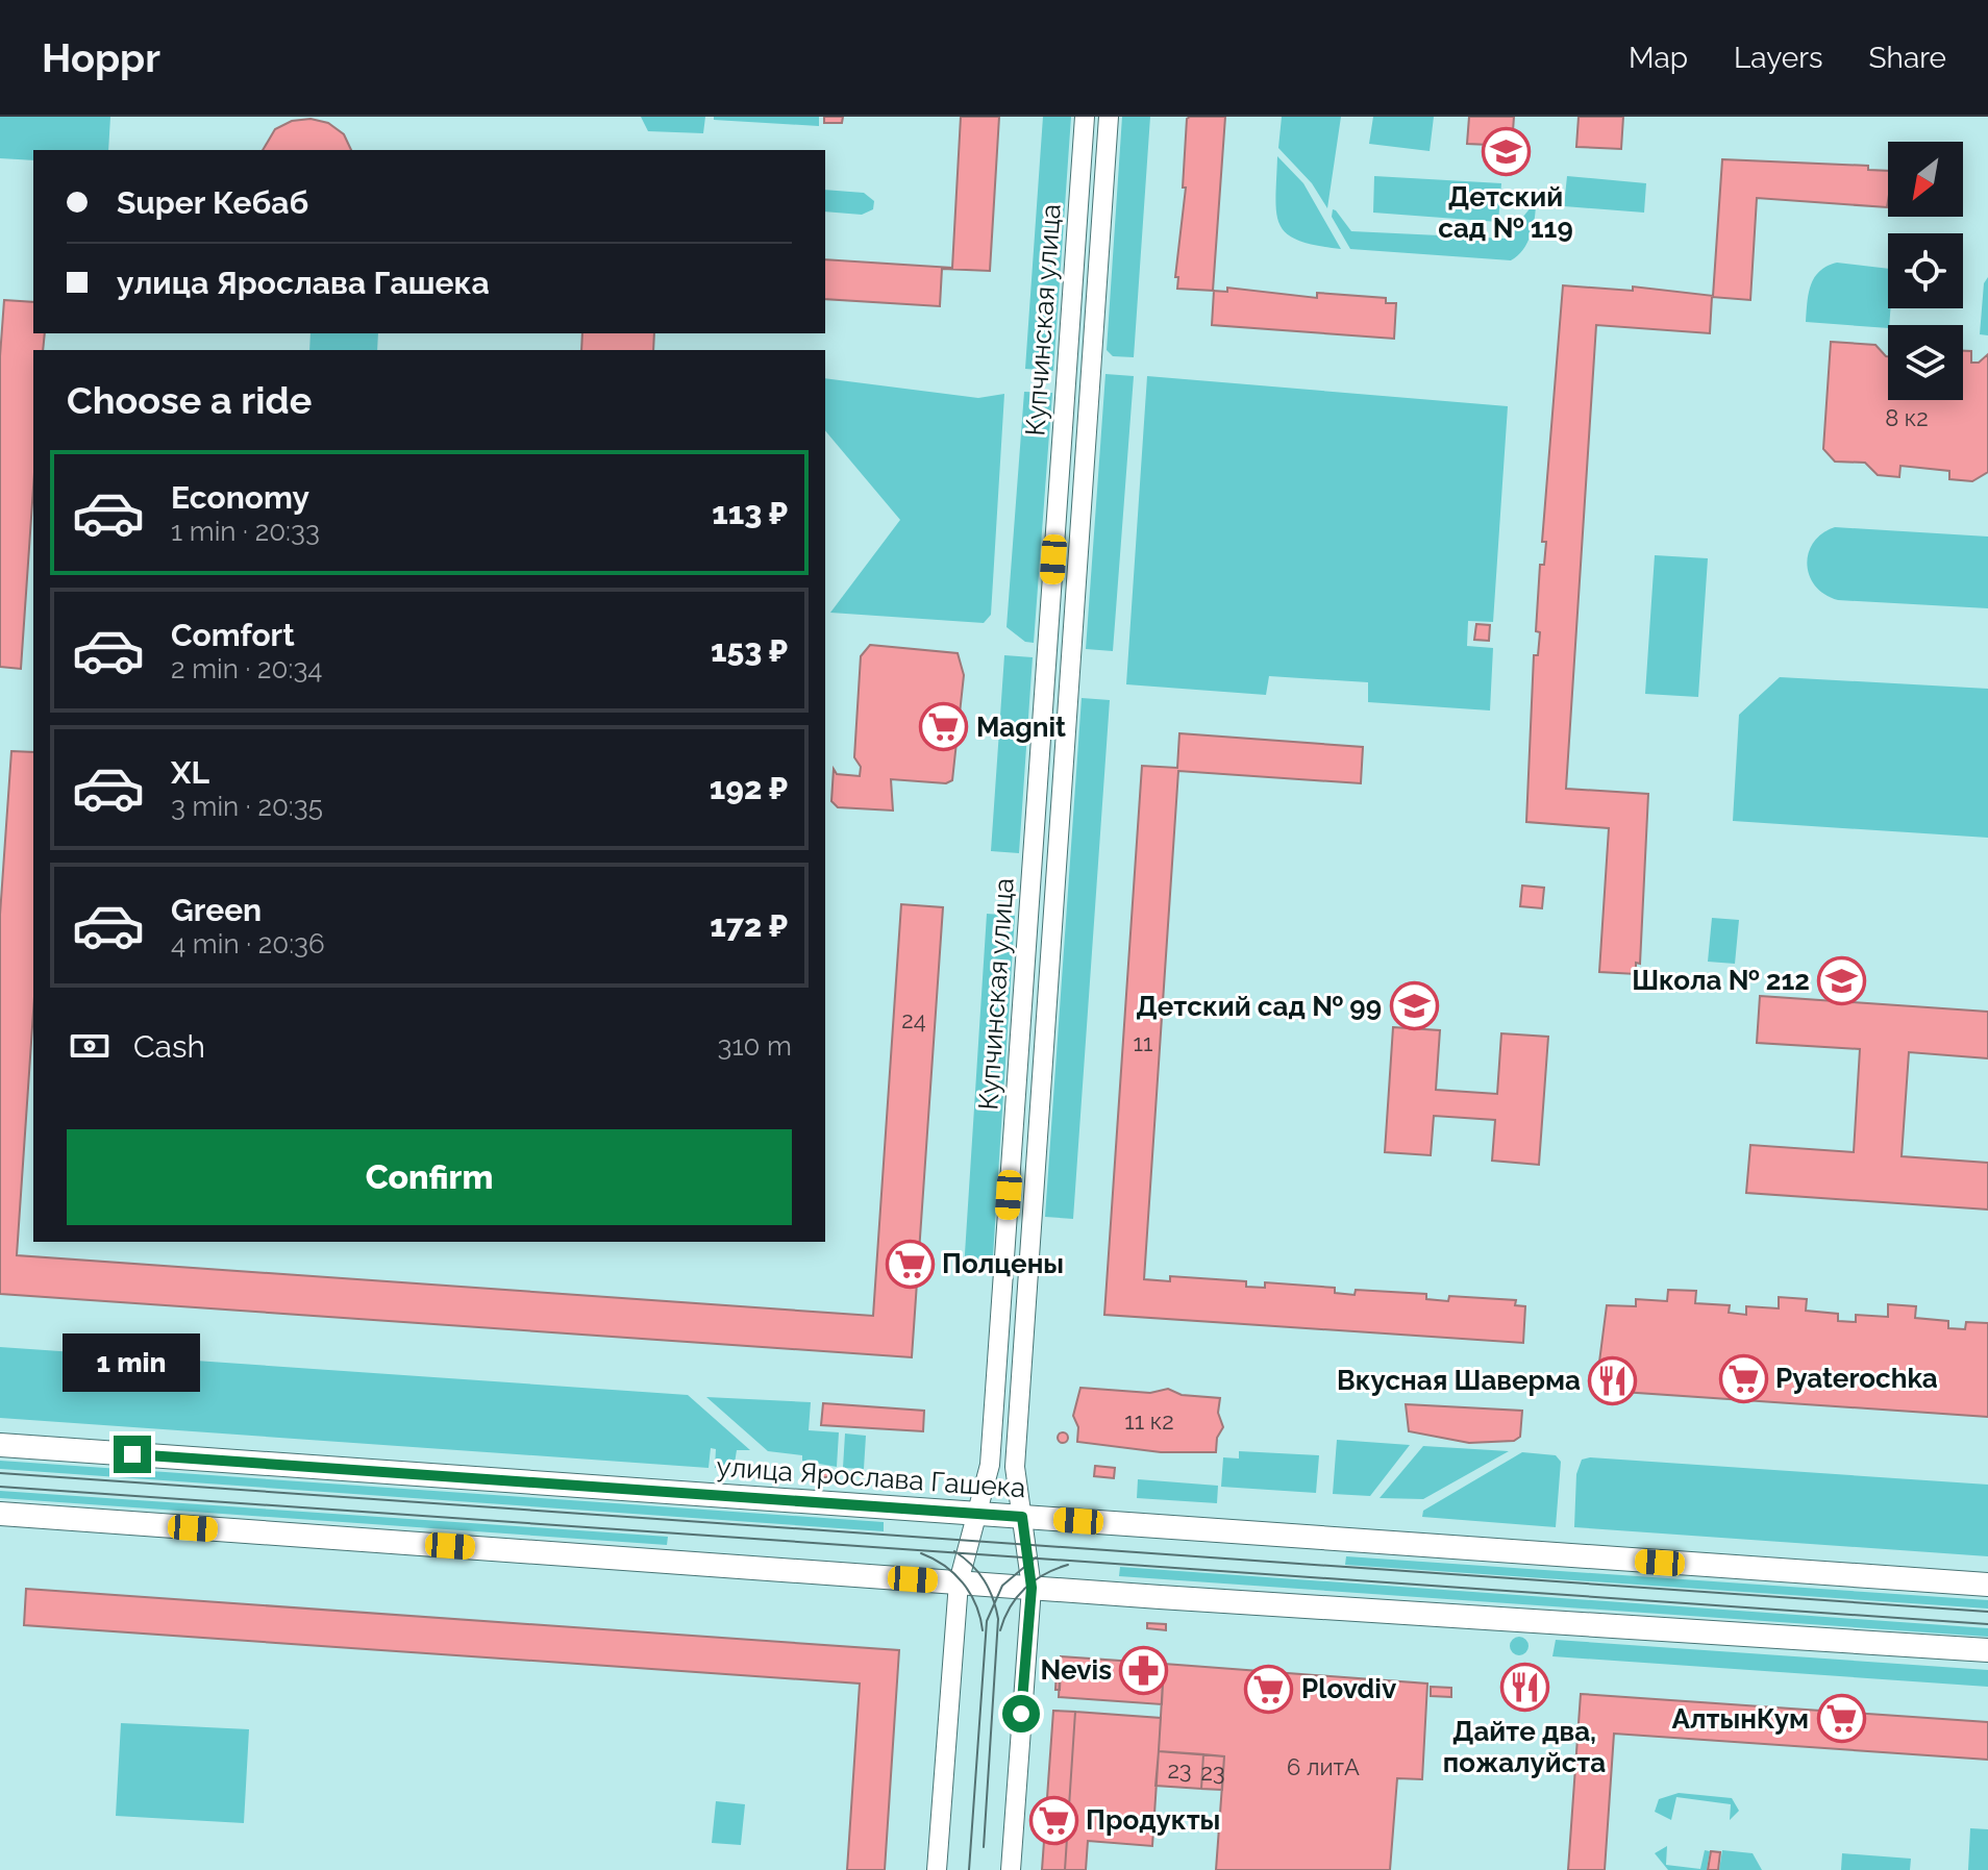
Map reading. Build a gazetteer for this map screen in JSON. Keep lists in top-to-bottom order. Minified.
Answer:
{"streets":{"street":["Купчинская улица","улица Ярослава Гашека"]},"crossings":[["Купчинская улица","улица Ярослава Гашека"]],"places":{"school or university":["Детский сад № 119","Школа № 212","Детский сад № 99"],"supermarket":["Magnit","Полцены","Pyaterochka","Plovdiv","АлтынКум","Продукты"],"restaurant":["Вкусная Шаверма","Дайте два, пожалуйста"],"pharmacy":["Nevis"]},"house_numbers":["8 к2","24","11","11 к2","6 литА","23","23"],"north":"bottom left","page":{"header":"Hoppr","nav":["Map","Layers","Share"],"banner":["Super Кебаб","улица Ярослава Гашека"],"heading":"Choose a ride","list":[{"name":"Economy","note":"1 min · 20:33","value":"113 ₽"},{"name":"Comfort","note":"2 min · 20:34","value":"153 ₽"},{"name":"XL","note":"3 min · 20:35","value":"192 ₽"},{"name":"Green","note":"4 min · 20:36","value":"172 ₽"}],"pay":["Cash","310 m"],"buttons":"Confirm","bubble":"1 min"}}
